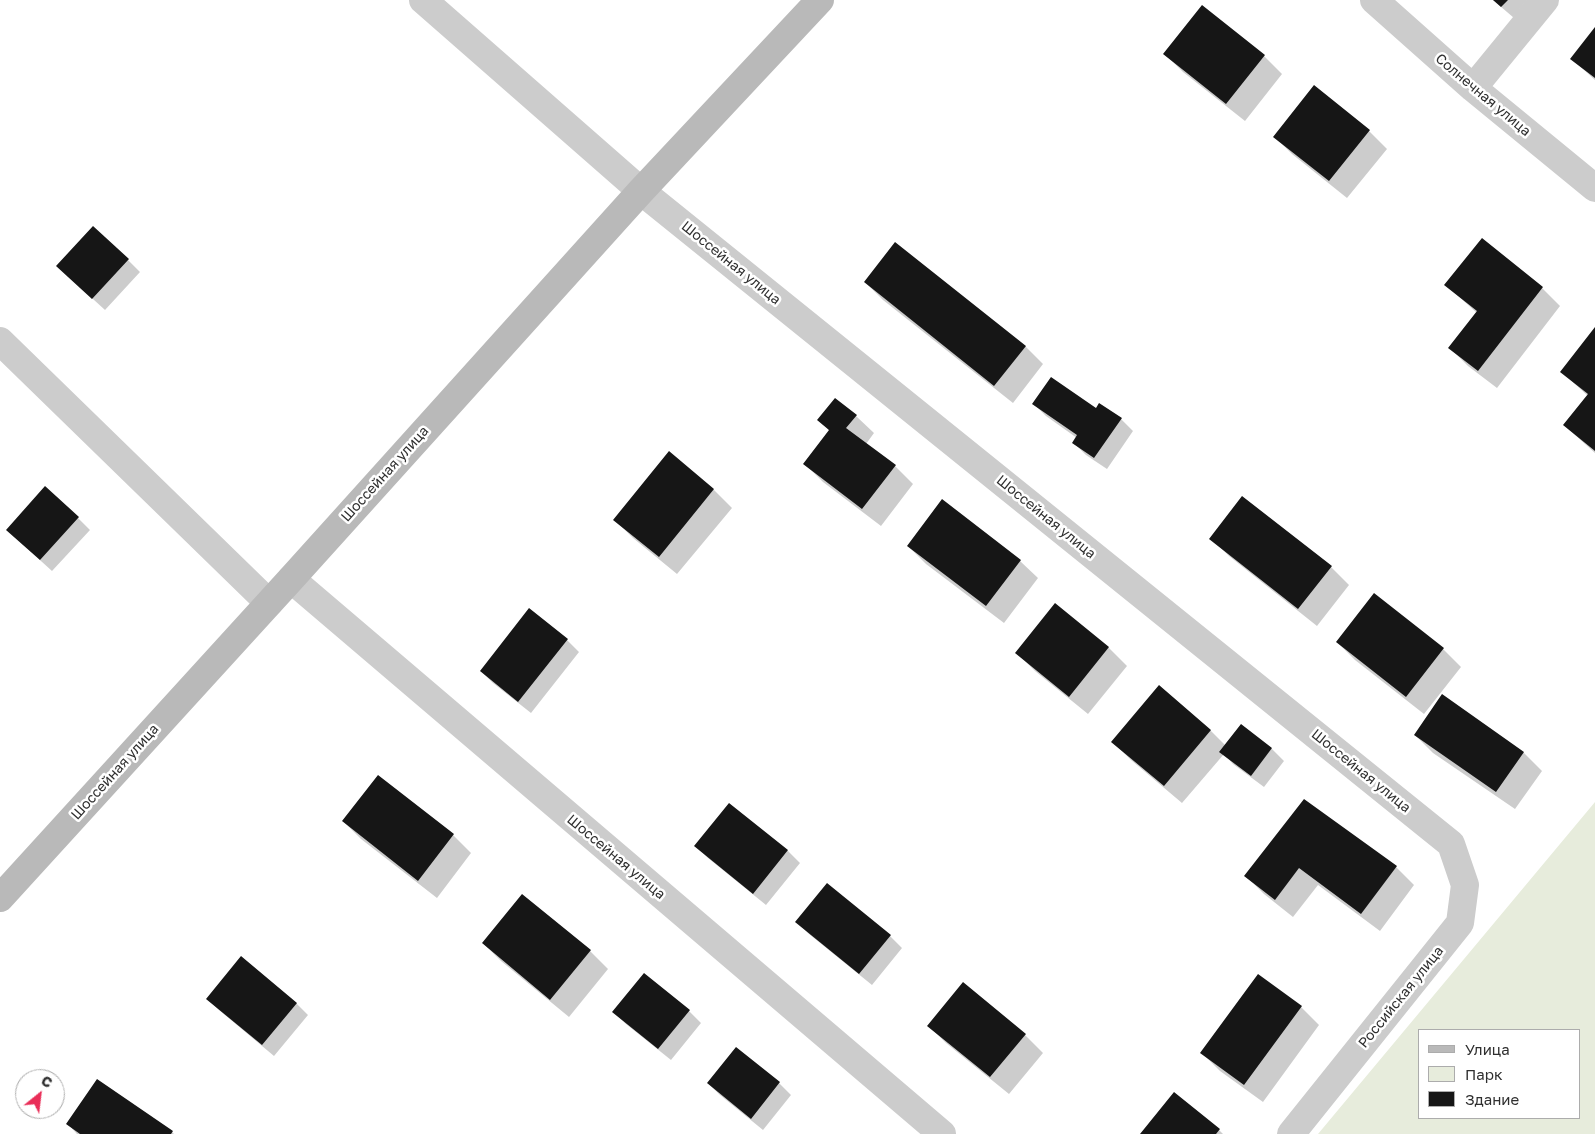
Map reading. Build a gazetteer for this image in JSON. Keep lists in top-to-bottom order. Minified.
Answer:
{"streets":{"street":["Солнечная улица","Шоссейная улица","Российская улица"]},"crossings":[["Шоссейная улица","Российская улица"]],"legend":["Улица","Парк","Здание"],"north":"top right"}
